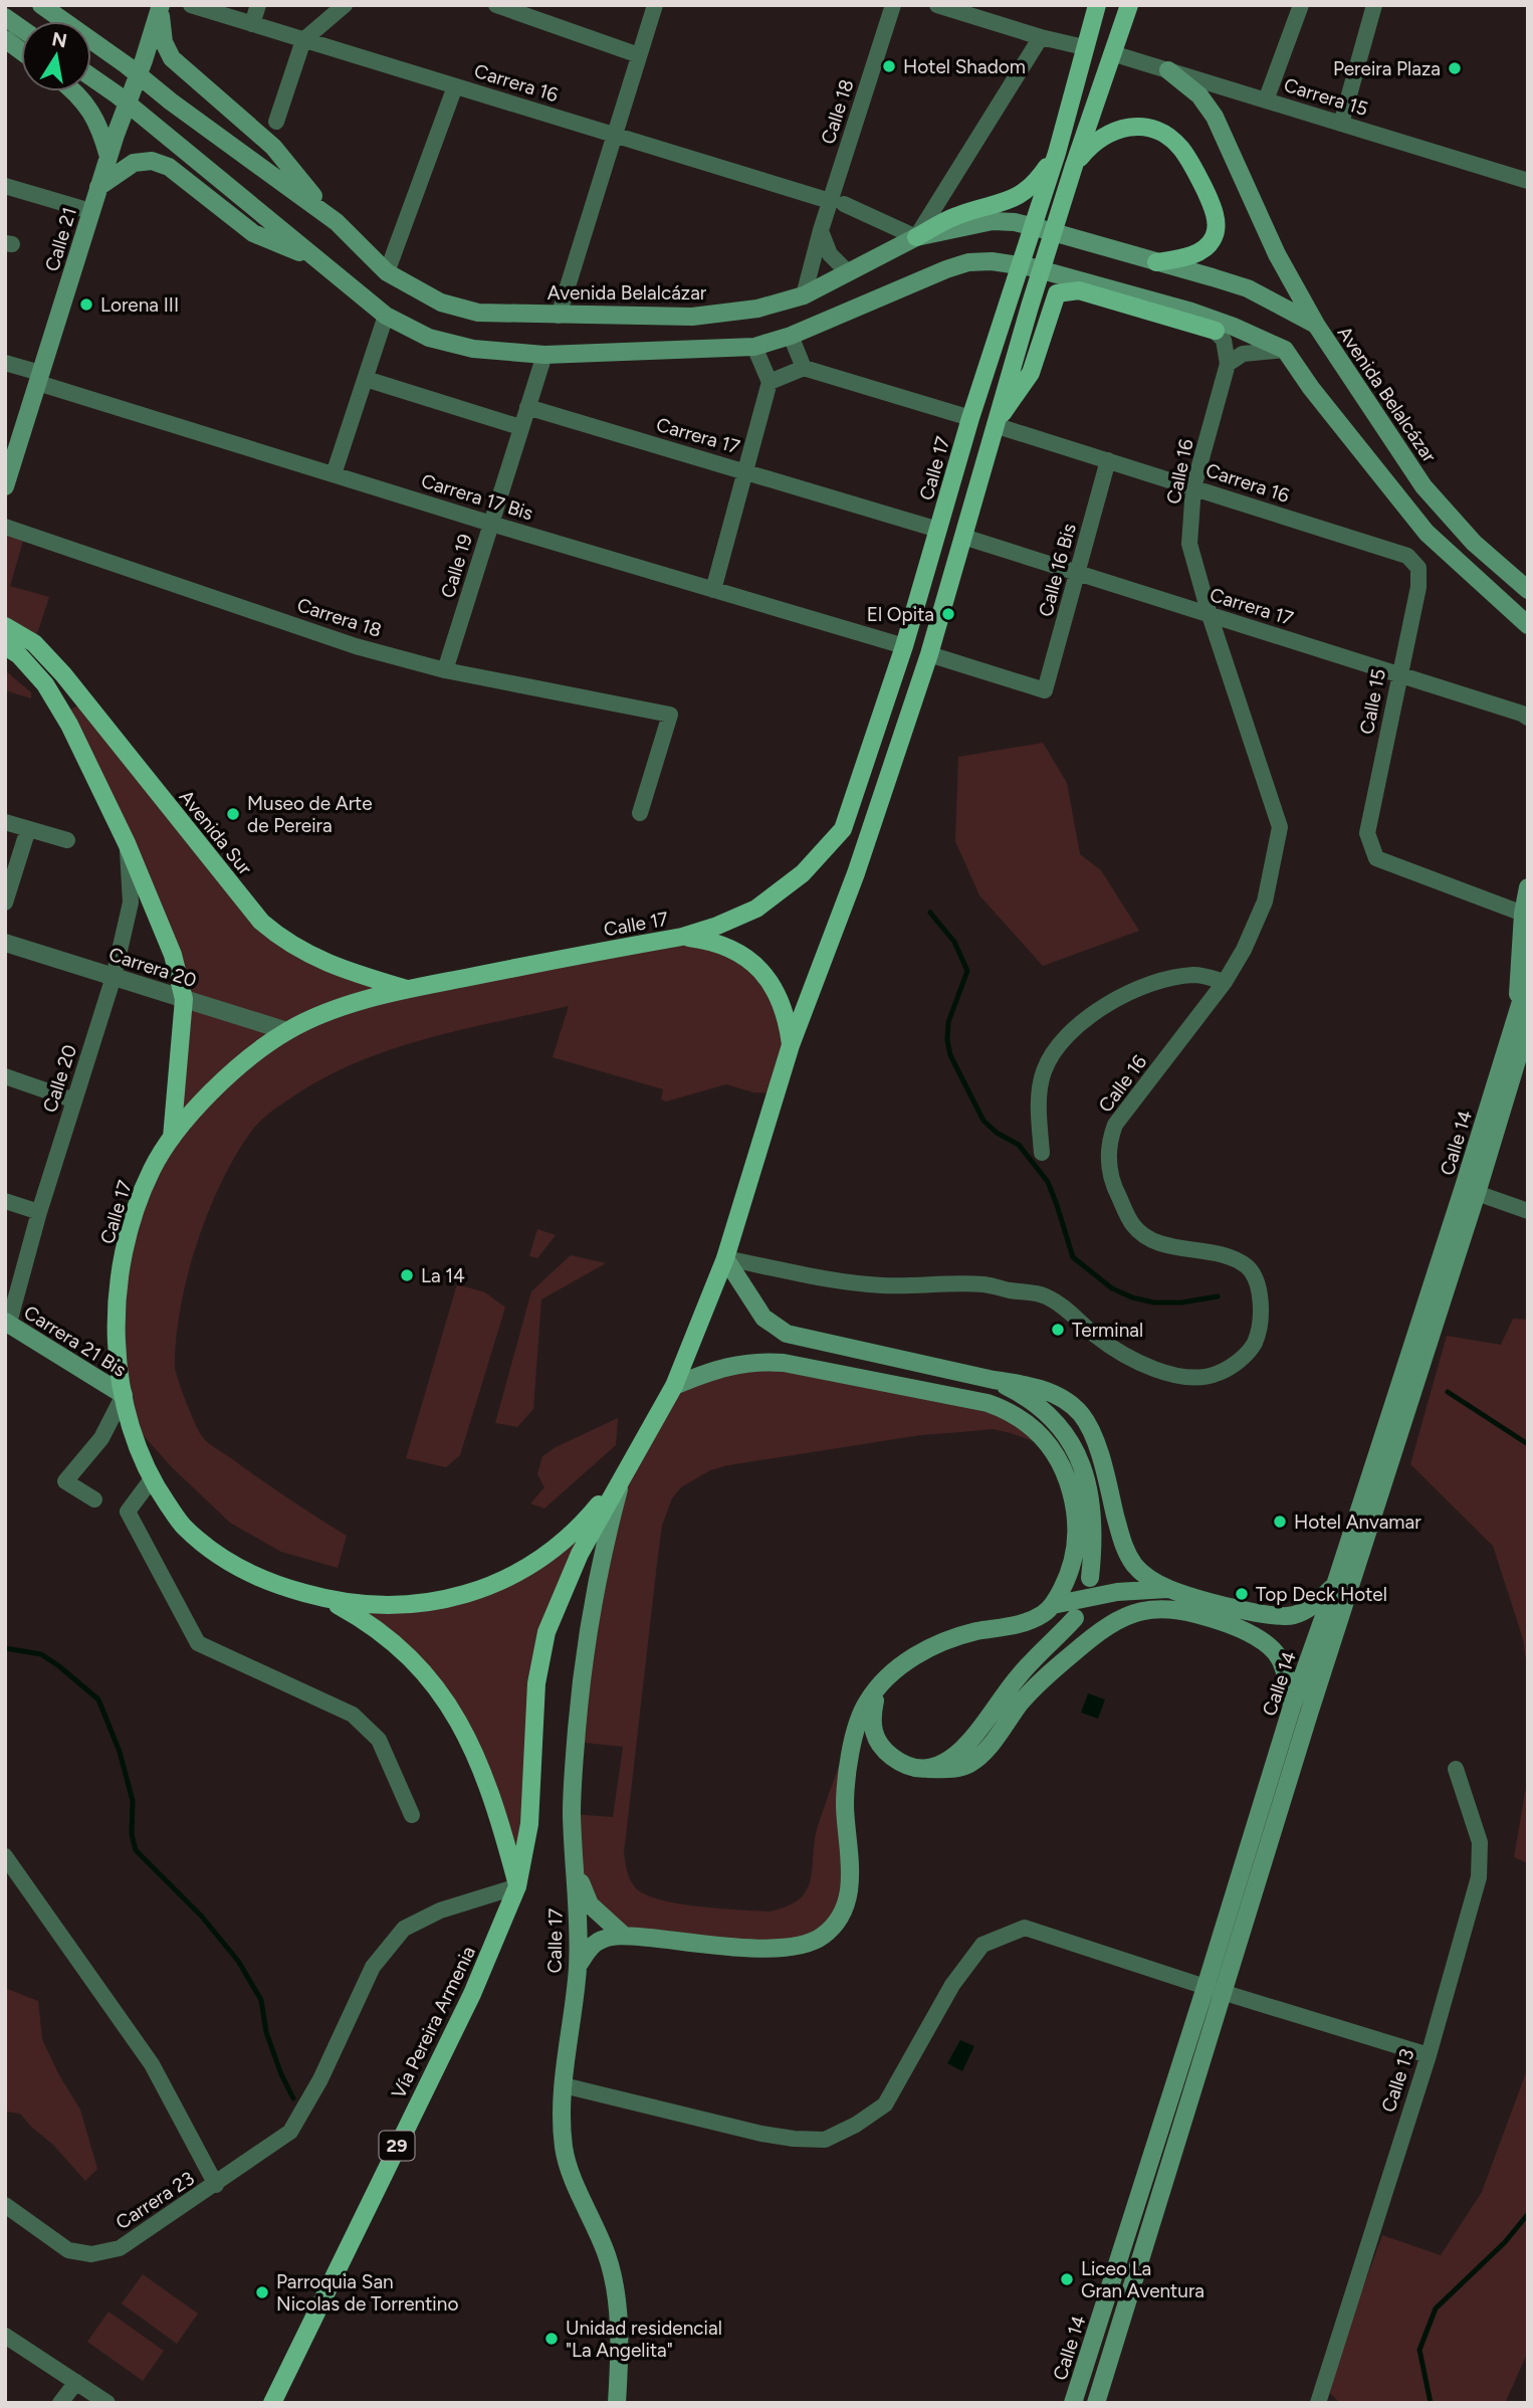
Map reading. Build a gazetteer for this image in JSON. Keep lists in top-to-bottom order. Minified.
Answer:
{"streets":{"main road":["Calle 21","Avenida Belalcázar","Calle 17","Avenida Sur","Calle 14","Carrera 21 Bis","Vía Pereira Armenia","29"],"street":["Carrera 16","Carrera 15","Calle 18","Carrera 17","Calle 16","Carrera 17 Bis","Calle 19","Calle 16 Bis","Carrera 18","Calle 15","Carrera 20","Calle 20","Calle 13","Carrera 23"]},"crossings":[["Carrera 16","Calle 18"],["Carrera 16","Avenida Belalcázar"],["Carrera 16","Calle 17"],["Carrera 16","Calle 16"],["Carrera 16","Calle 16 Bis"],["Carrera 16","Calle 15"],["Carrera 15","Calle 17"],["Calle 18","Avenida Belalcázar"],["Calle 21","Carrera 17 Bis"],["Carrera 17","Calle 17"],["Carrera 17","Calle 16"],["Carrera 17","Calle 19"],["Carrera 17","Calle 16 Bis"],["Carrera 17","Calle 15"],["Calle 17","Calle 16"],["Calle 17","Carrera 17 Bis"],["Calle 17","Calle 16 Bis"],["Calle 17","Avenida Sur"],["Calle 17","Carrera 20"],["Calle 17","Carrera 21 Bis"],["Calle 17","Vía Pereira Armenia"],["Calle 17","Carrera 23"],["Carrera 17 Bis","Calle 19"],["Calle 19","Carrera 18"],["Carrera 20","Calle 20"],["Calle 20","Carrera 21 Bis"],["Vía Pereira Armenia","Carrera 23"]],"places":["Hotel Shadom","Pereira Plaza","Lorena III","El Opita","Museo de Arte de Pereira","La 14","Terminal","Hotel Anvamar","Top Deck Hotel","Liceo La Gran Aventura","Parroquia San Nicolas de Torrentino","Unidad residencial \"La Angelita\""],"north":"top"}
